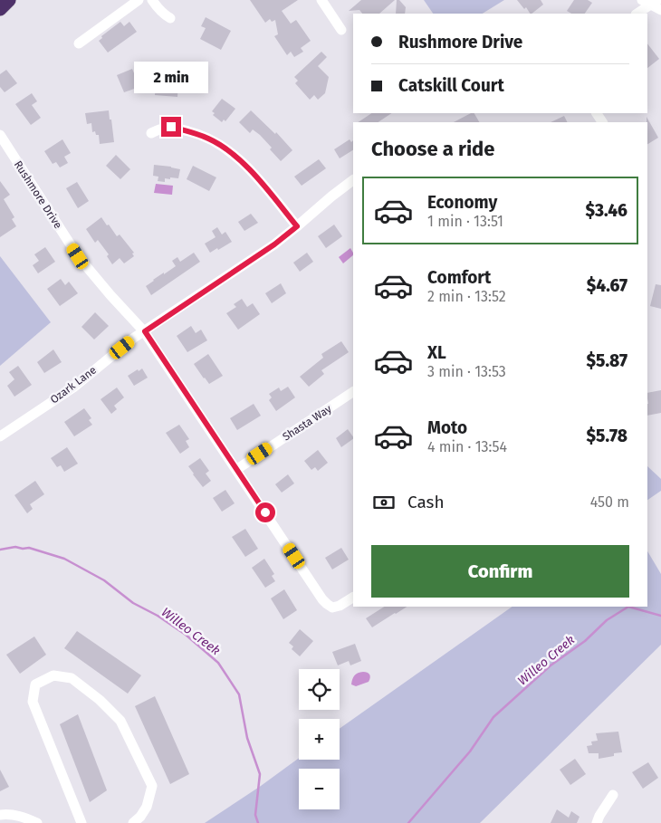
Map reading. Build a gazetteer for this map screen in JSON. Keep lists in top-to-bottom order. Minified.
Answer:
{"streets":{"street":["Rushmore Drive","Ozark Lane","Shasta Way"]},"crossings":[["Rushmore Drive","Ozark Lane"],["Rushmore Drive","Shasta Way"]],"water":["Willeo Creek"],"page":{"banner":["Rushmore Drive","Catskill Court"],"bubble":"2 min","heading":"Choose a ride","list":[{"name":"Economy","note":"1 min · 13:51","value":"$3.46"},{"name":"Comfort","note":"2 min · 13:52","value":"$4.67"},{"name":"XL","note":"3 min · 13:53","value":"$5.87"},{"name":"Moto","note":"4 min · 13:54","value":"$5.78"}],"pay":["Cash","450 m"],"buttons":"Confirm","map_buttons":["+","−"]}}
